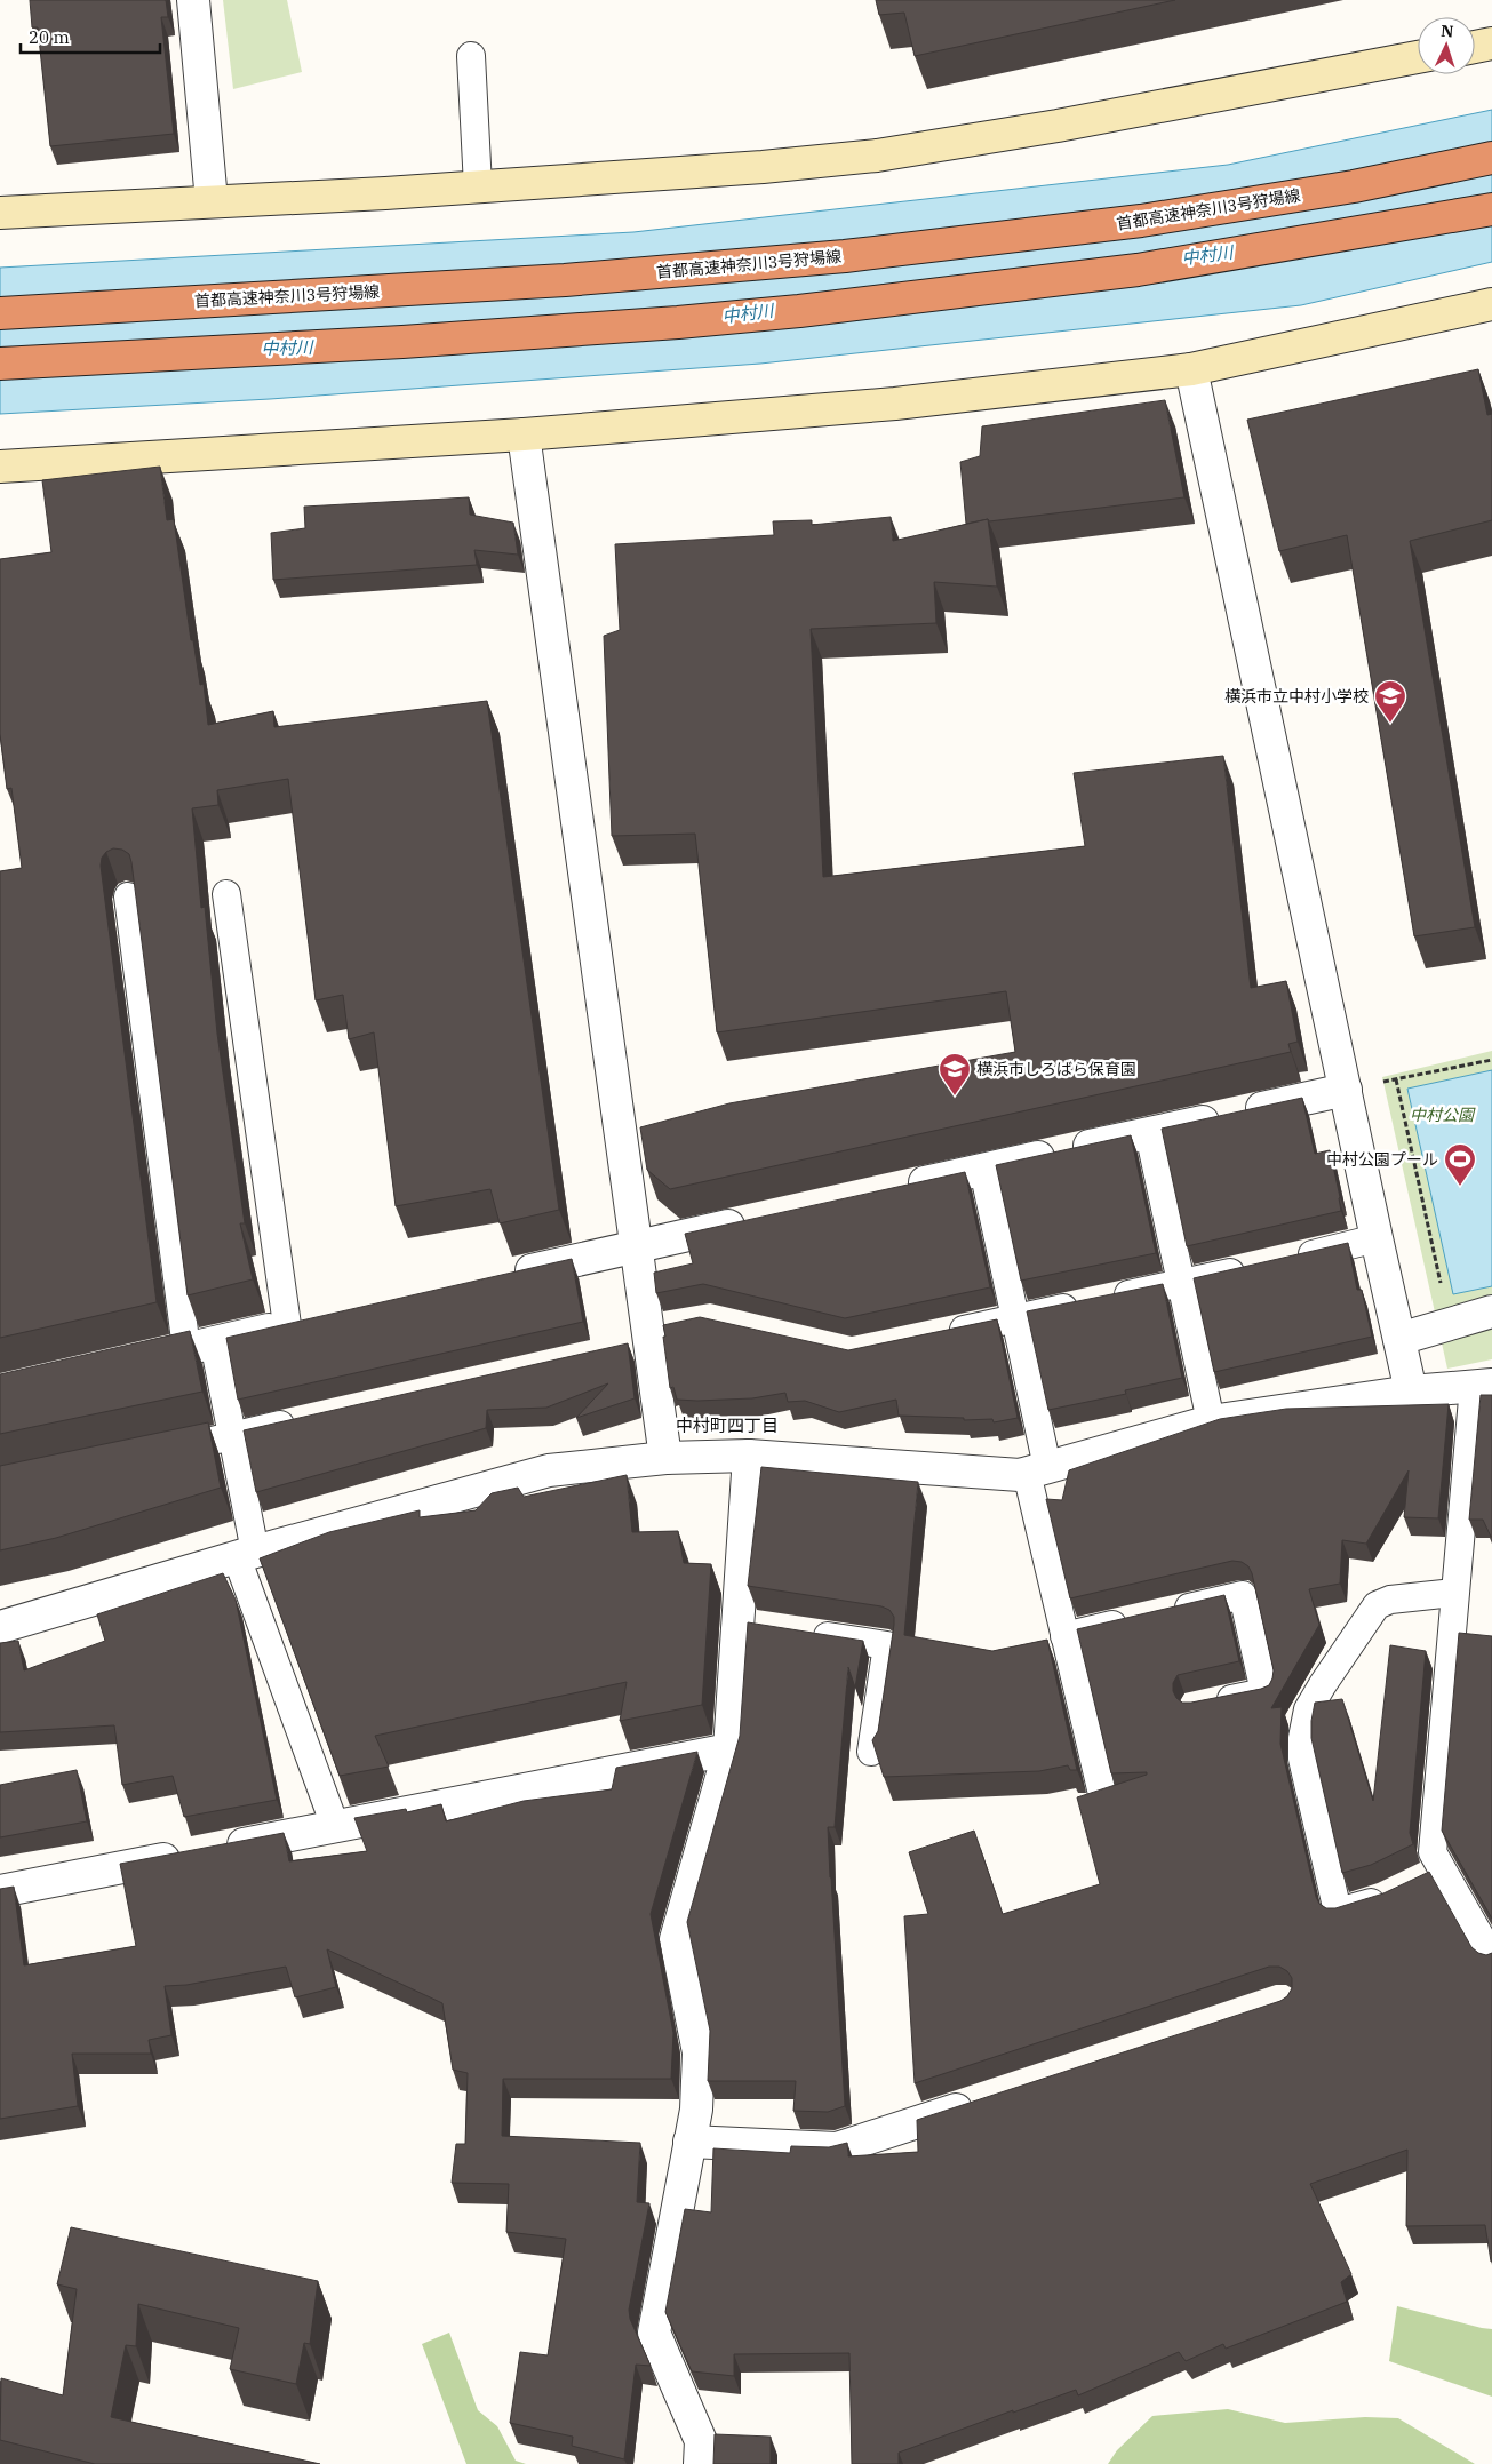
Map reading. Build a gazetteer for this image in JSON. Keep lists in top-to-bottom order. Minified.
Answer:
{"streets":{"highway":["首都高速神奈川3号狩場線"]},"districts":["中村町四丁目"],"water":["中村川"],"parks":["中村公園"],"places":{"school or university":["横浜市立中村小学校","横浜市しろばら保育園"],"sports":["中村公園プール"]},"scale_bar":"20 m","north":"top"}
